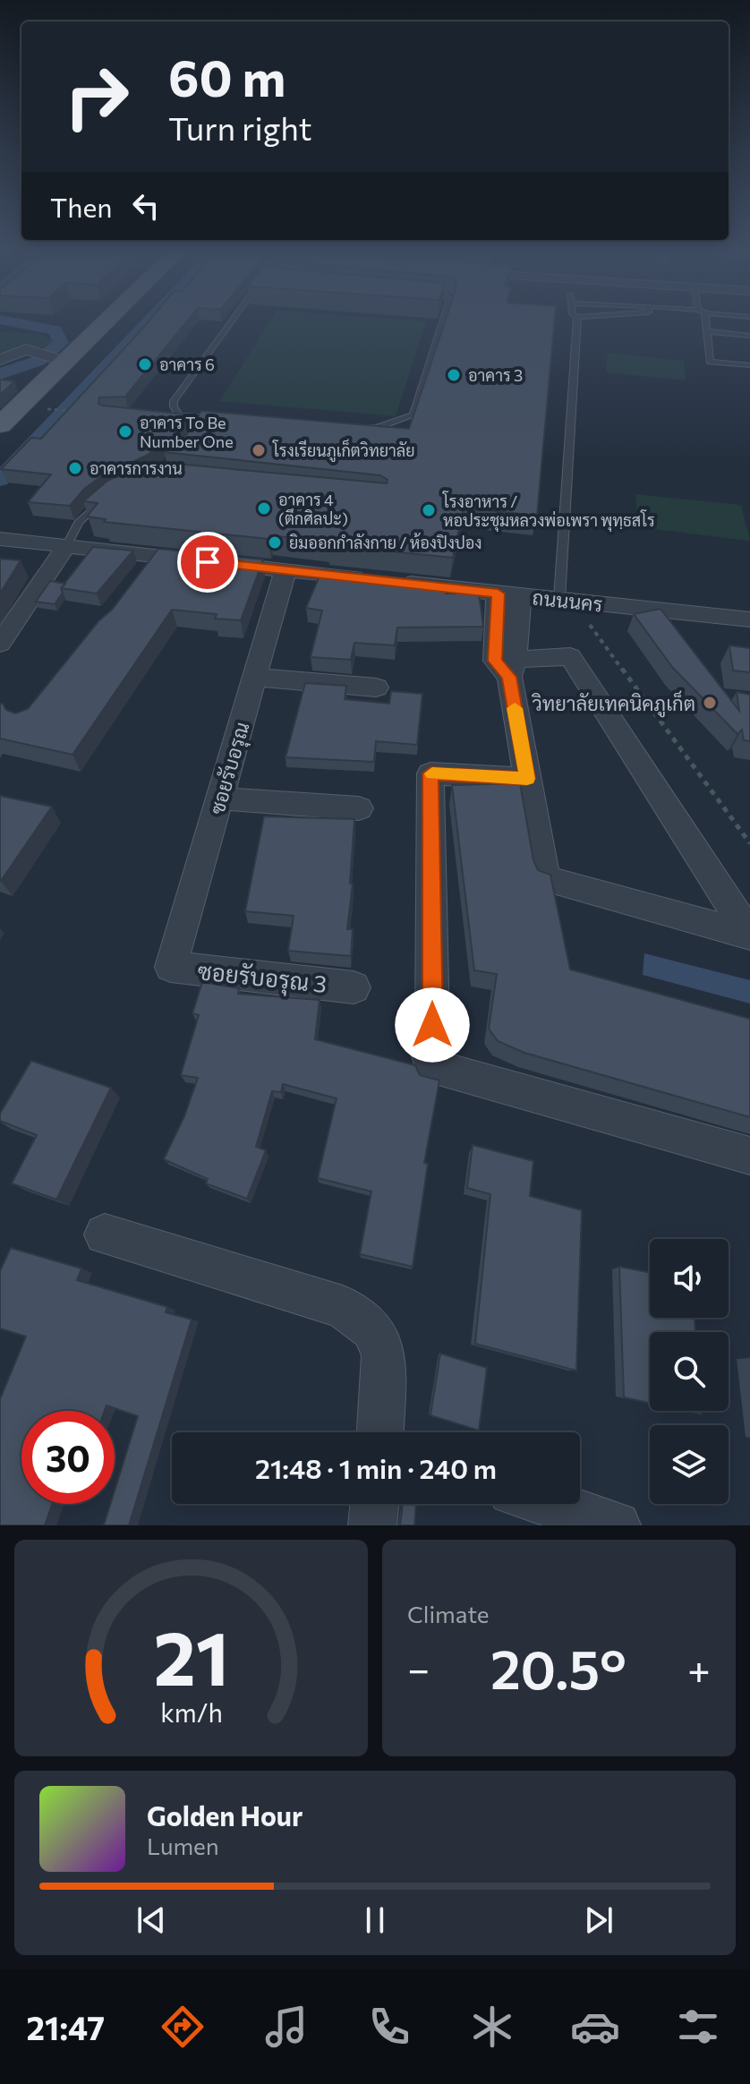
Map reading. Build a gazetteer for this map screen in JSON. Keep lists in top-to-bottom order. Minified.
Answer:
{"streets":{"street":["ถนนนคร","ซอยรับอรุณ","ซอยรับอรุณ 3"]},"crossings":[["ถนนนคร","ซอยรับอรุณ"],["ซอยรับอรุณ","ซอยรับอรุณ 3"]],"places":["อาคาร 6","อาคาร 3","อาคาร To Be Number One","โรงเรียนภูเก็ตวิทยาลัย","อาคารการงาน","อาคาร 4 (ตึกศิลปะ)","โรงอาหาร / หอประชุมหลวงพ่อเพรา พุทฺธสโร","ยิมออกกำลังกาย / ห้องปิงปอง","วิทยาลัยเทคนิคภูเก็ต"],"page":{"turn":["60 m","Turn right"],"then":"Then","limit":"30","trip":"21:48 · 1 min · 240 m","tile":"Climate","heat":["−","20.5°","+"],"song":["Golden Hour","Lumen"],"tabs":"21:47","gauge":["21","km/h"]}}
